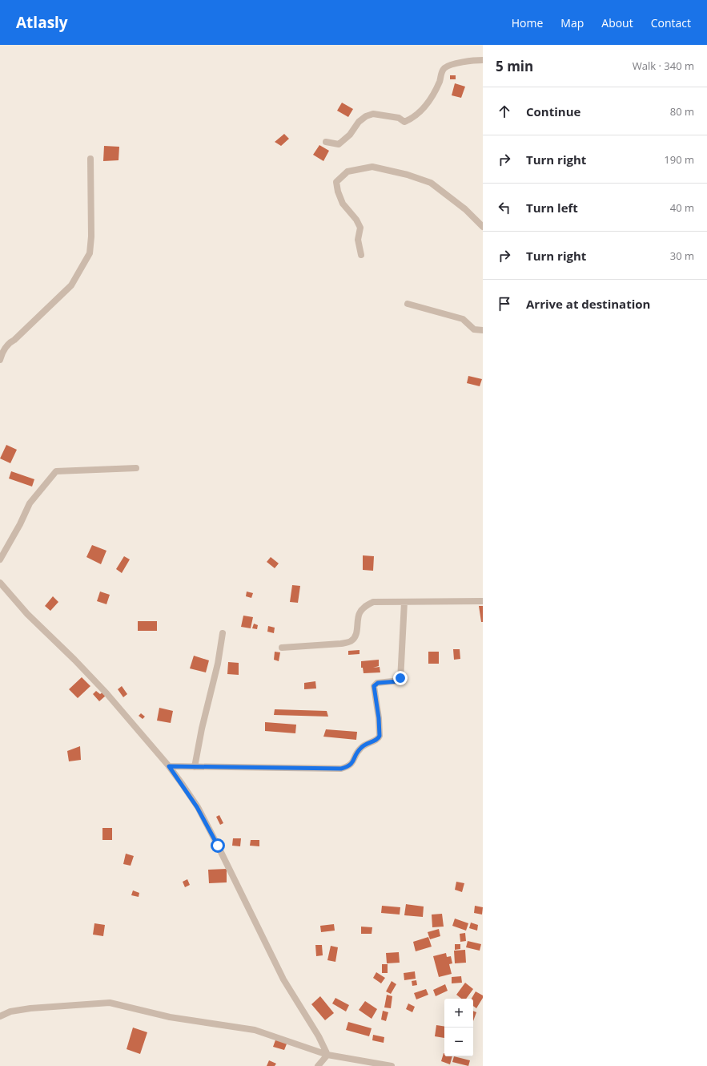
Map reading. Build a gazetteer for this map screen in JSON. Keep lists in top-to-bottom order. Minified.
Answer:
{"page":{"header":"Atlasly","nav":["Home","Map","About","Contact"],"heading":["5 min","Walk · 340 m"],"list":[["Continue","80 m"],["Turn right","190 m"],["Turn left","40 m"],["Turn right","30 m"],"Arrive at destination"],"map_buttons":["+","−"]}}
